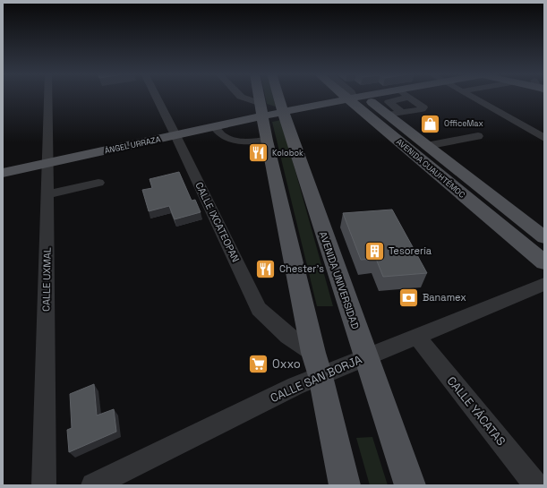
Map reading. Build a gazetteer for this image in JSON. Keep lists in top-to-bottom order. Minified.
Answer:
{"streets":{"main road":["ÁNGEL URRAZA","AVENIDA CUAUHTÉMOC","AVENIDA UNIVERSIDAD"],"street":["CALLE IXCATEOPAN","CALLE UXMAL","CALLE SAN BORJA","CALLE YÁCATAS"]},"crossings":[["ÁNGEL URRAZA","CALLE IXCATEOPAN"],["ÁNGEL URRAZA","CALLE UXMAL"],["ÁNGEL URRAZA","AVENIDA UNIVERSIDAD"],["CALLE IXCATEOPAN","CALLE SAN BORJA"],["AVENIDA UNIVERSIDAD","CALLE SAN BORJA"],["CALLE SAN BORJA","CALLE YÁCATAS"]],"places":{"shop":["OfficeMax"],"restaurant":["Kolobok","Chester's"],"building":["Tesorería"],"bank":["Banamex"],"supermarket":["Oxxo"]}}
